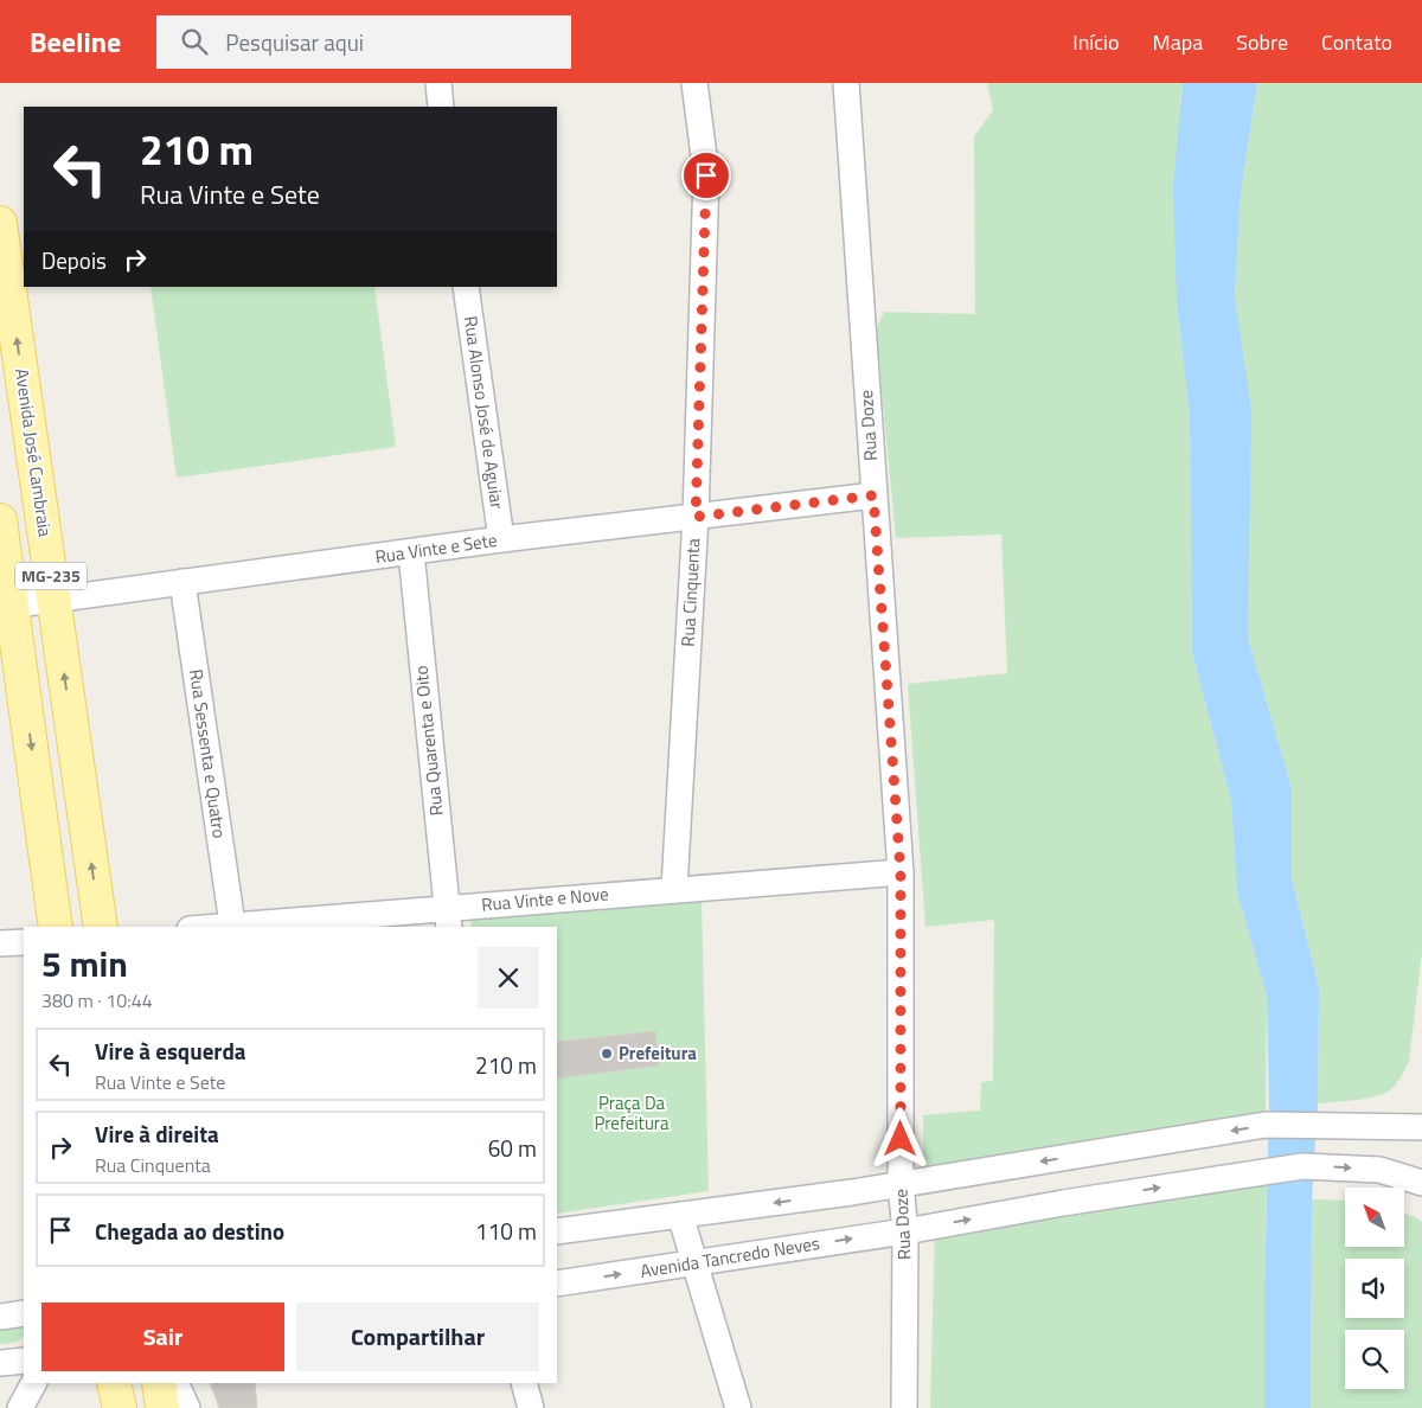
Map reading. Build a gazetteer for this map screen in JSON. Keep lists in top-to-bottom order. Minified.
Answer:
{"streets":{"main road":["Avenida José Cambraia","MG-235"],"street":["Rua Alonso José de Aguiar","Rua Doze","Rua Vinte e Sete","Rua Cinquenta","Rua Quarenta e Oito","Rua Sessenta e Quatro","Rua Vinte e Nove","Avenida Tancredo Neves"]},"crossings":[["Rua Alonso José de Aguiar","Rua Vinte e Sete"],["Rua Doze","Rua Vinte e Sete"],["Rua Doze","Rua Vinte e Nove"],["Rua Doze","Avenida Tancredo Neves"],["Avenida José Cambraia","Rua Vinte e Sete"],["Rua Vinte e Sete","MG-235"],["Rua Vinte e Sete","Rua Cinquenta"],["Rua Vinte e Sete","Rua Quarenta e Oito"],["Rua Vinte e Sete","Rua Sessenta e Quatro"],["Rua Cinquenta","Rua Vinte e Nove"],["Rua Quarenta e Oito","Rua Vinte e Nove"],["Rua Sessenta e Quatro","Rua Vinte e Nove"]],"parks":["Praça Da Prefeitura"],"places":["Prefeitura"],"north":"top left","page":{"header":"Beeline","search":"Pesquisar aqui","nav":["Início","Mapa","Sobre","Contato"],"turn":["210 m","Rua Vinte e Sete"],"then":"Depois","heading":["5 min","380 m · 10:44"],"list":[{"name":"Vire à esquerda","note":"Rua Vinte e Sete","value":"210 m"},{"name":"Vire à direita","note":"Rua Cinquenta","value":"60 m"},{"name":"Chegada ao destino","value":"110 m"}],"buttons":["Sair","Compartilhar"]}}
